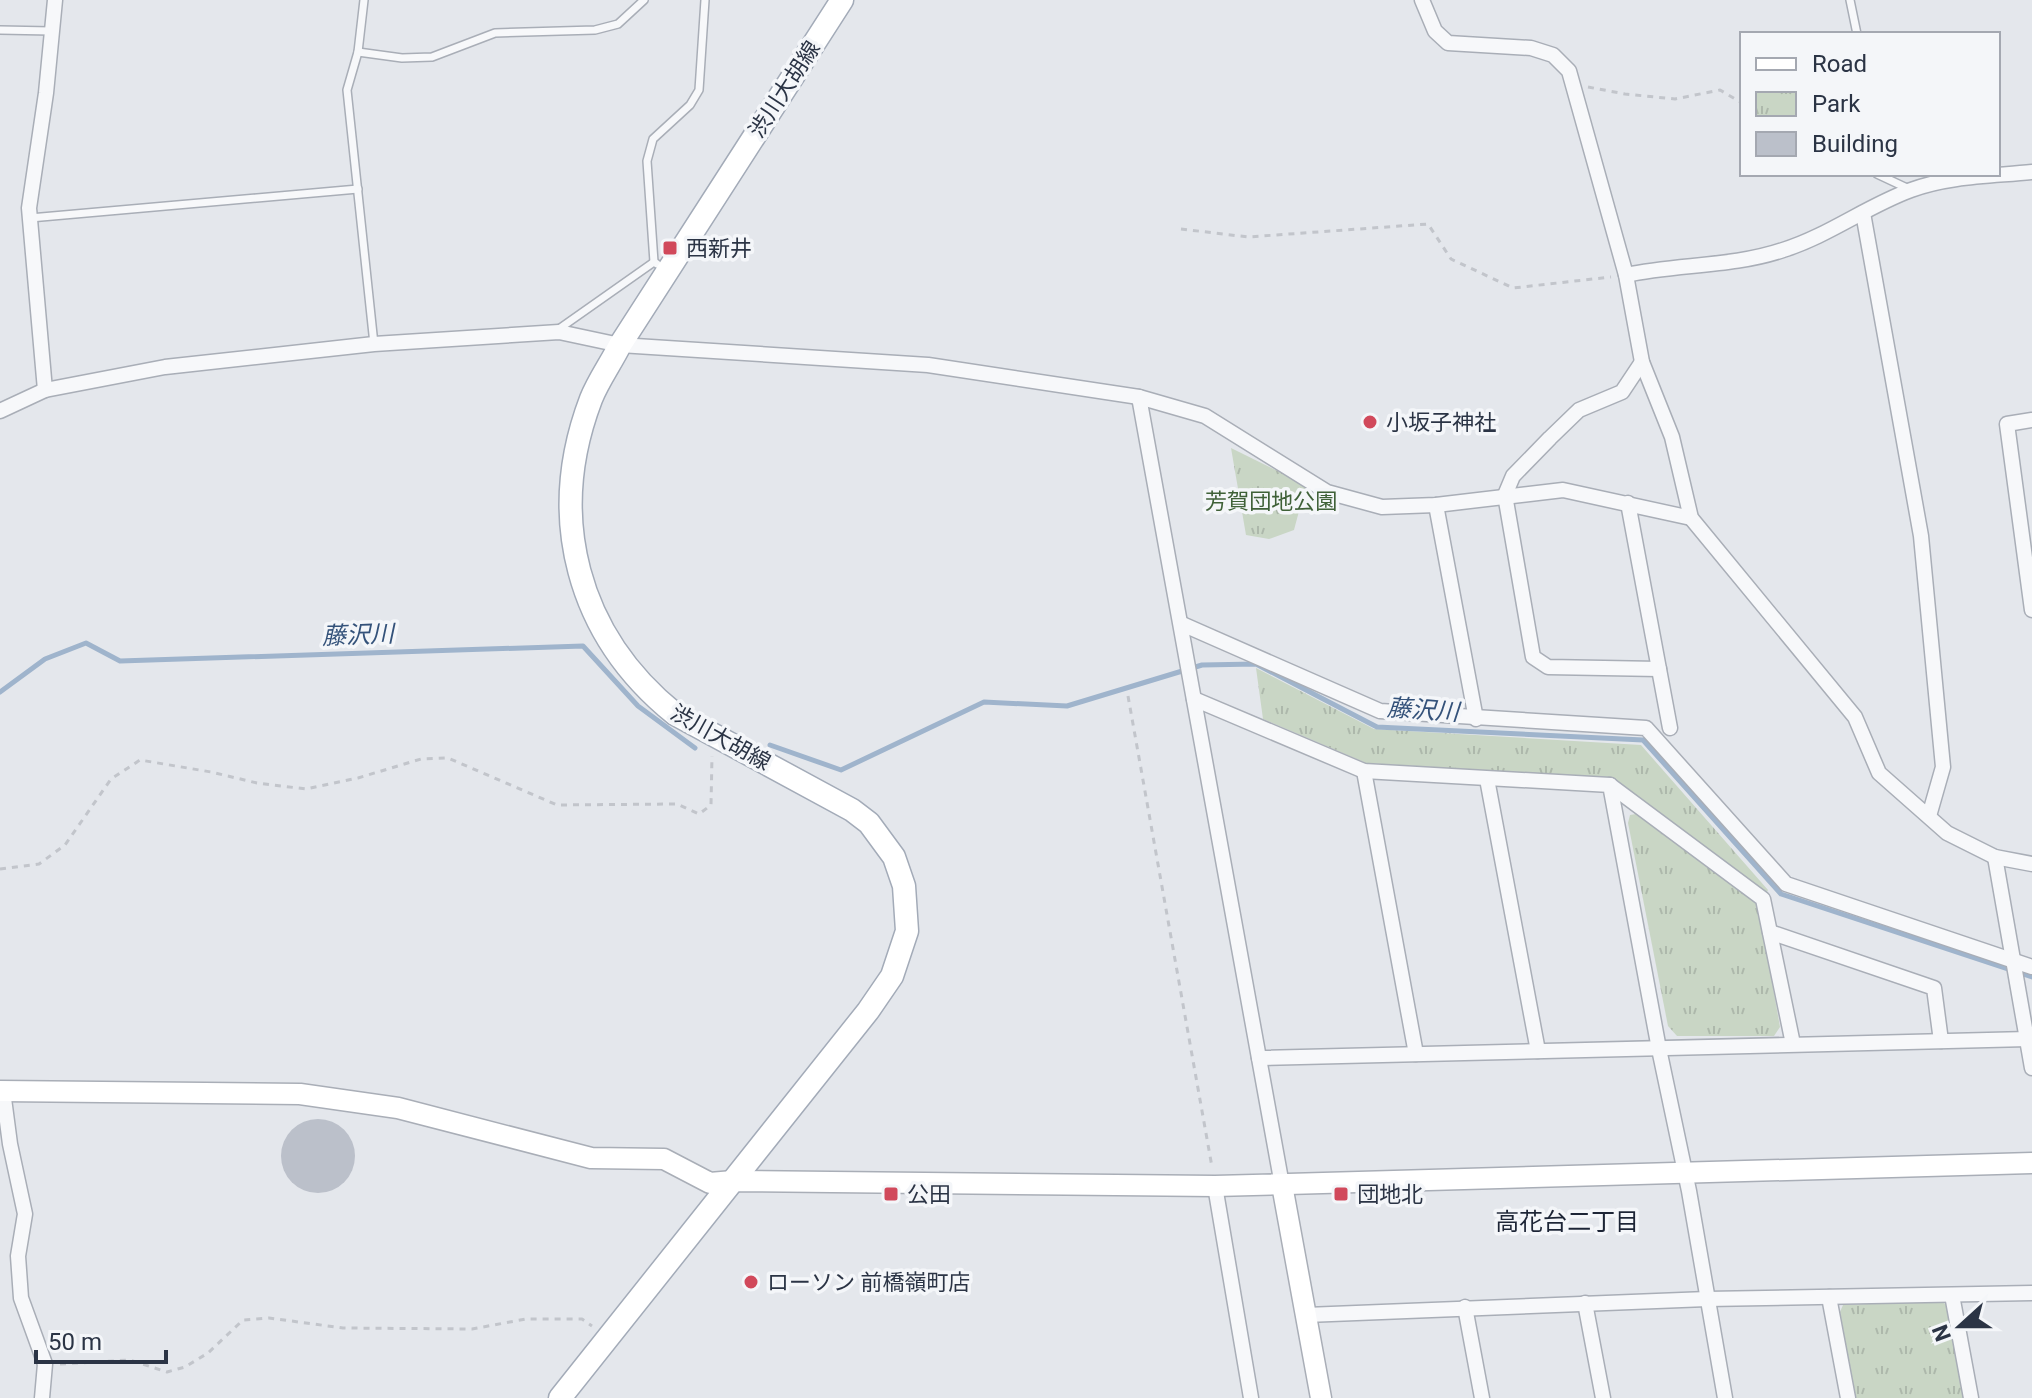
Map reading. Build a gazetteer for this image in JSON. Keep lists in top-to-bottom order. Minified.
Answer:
{"streets":{"main road":["渋川大胡線"]},"districts":["高花台二丁目"],"water":["藤沢川"],"parks":["芳賀団地公園"],"places":{"transit":["西新井","公田","団地北"],"other":["小坂子神社","ローソン 前橋嶺町店"]},"legend":["Road","Park","Building"],"scale_bar":"50 m","north":"left"}
